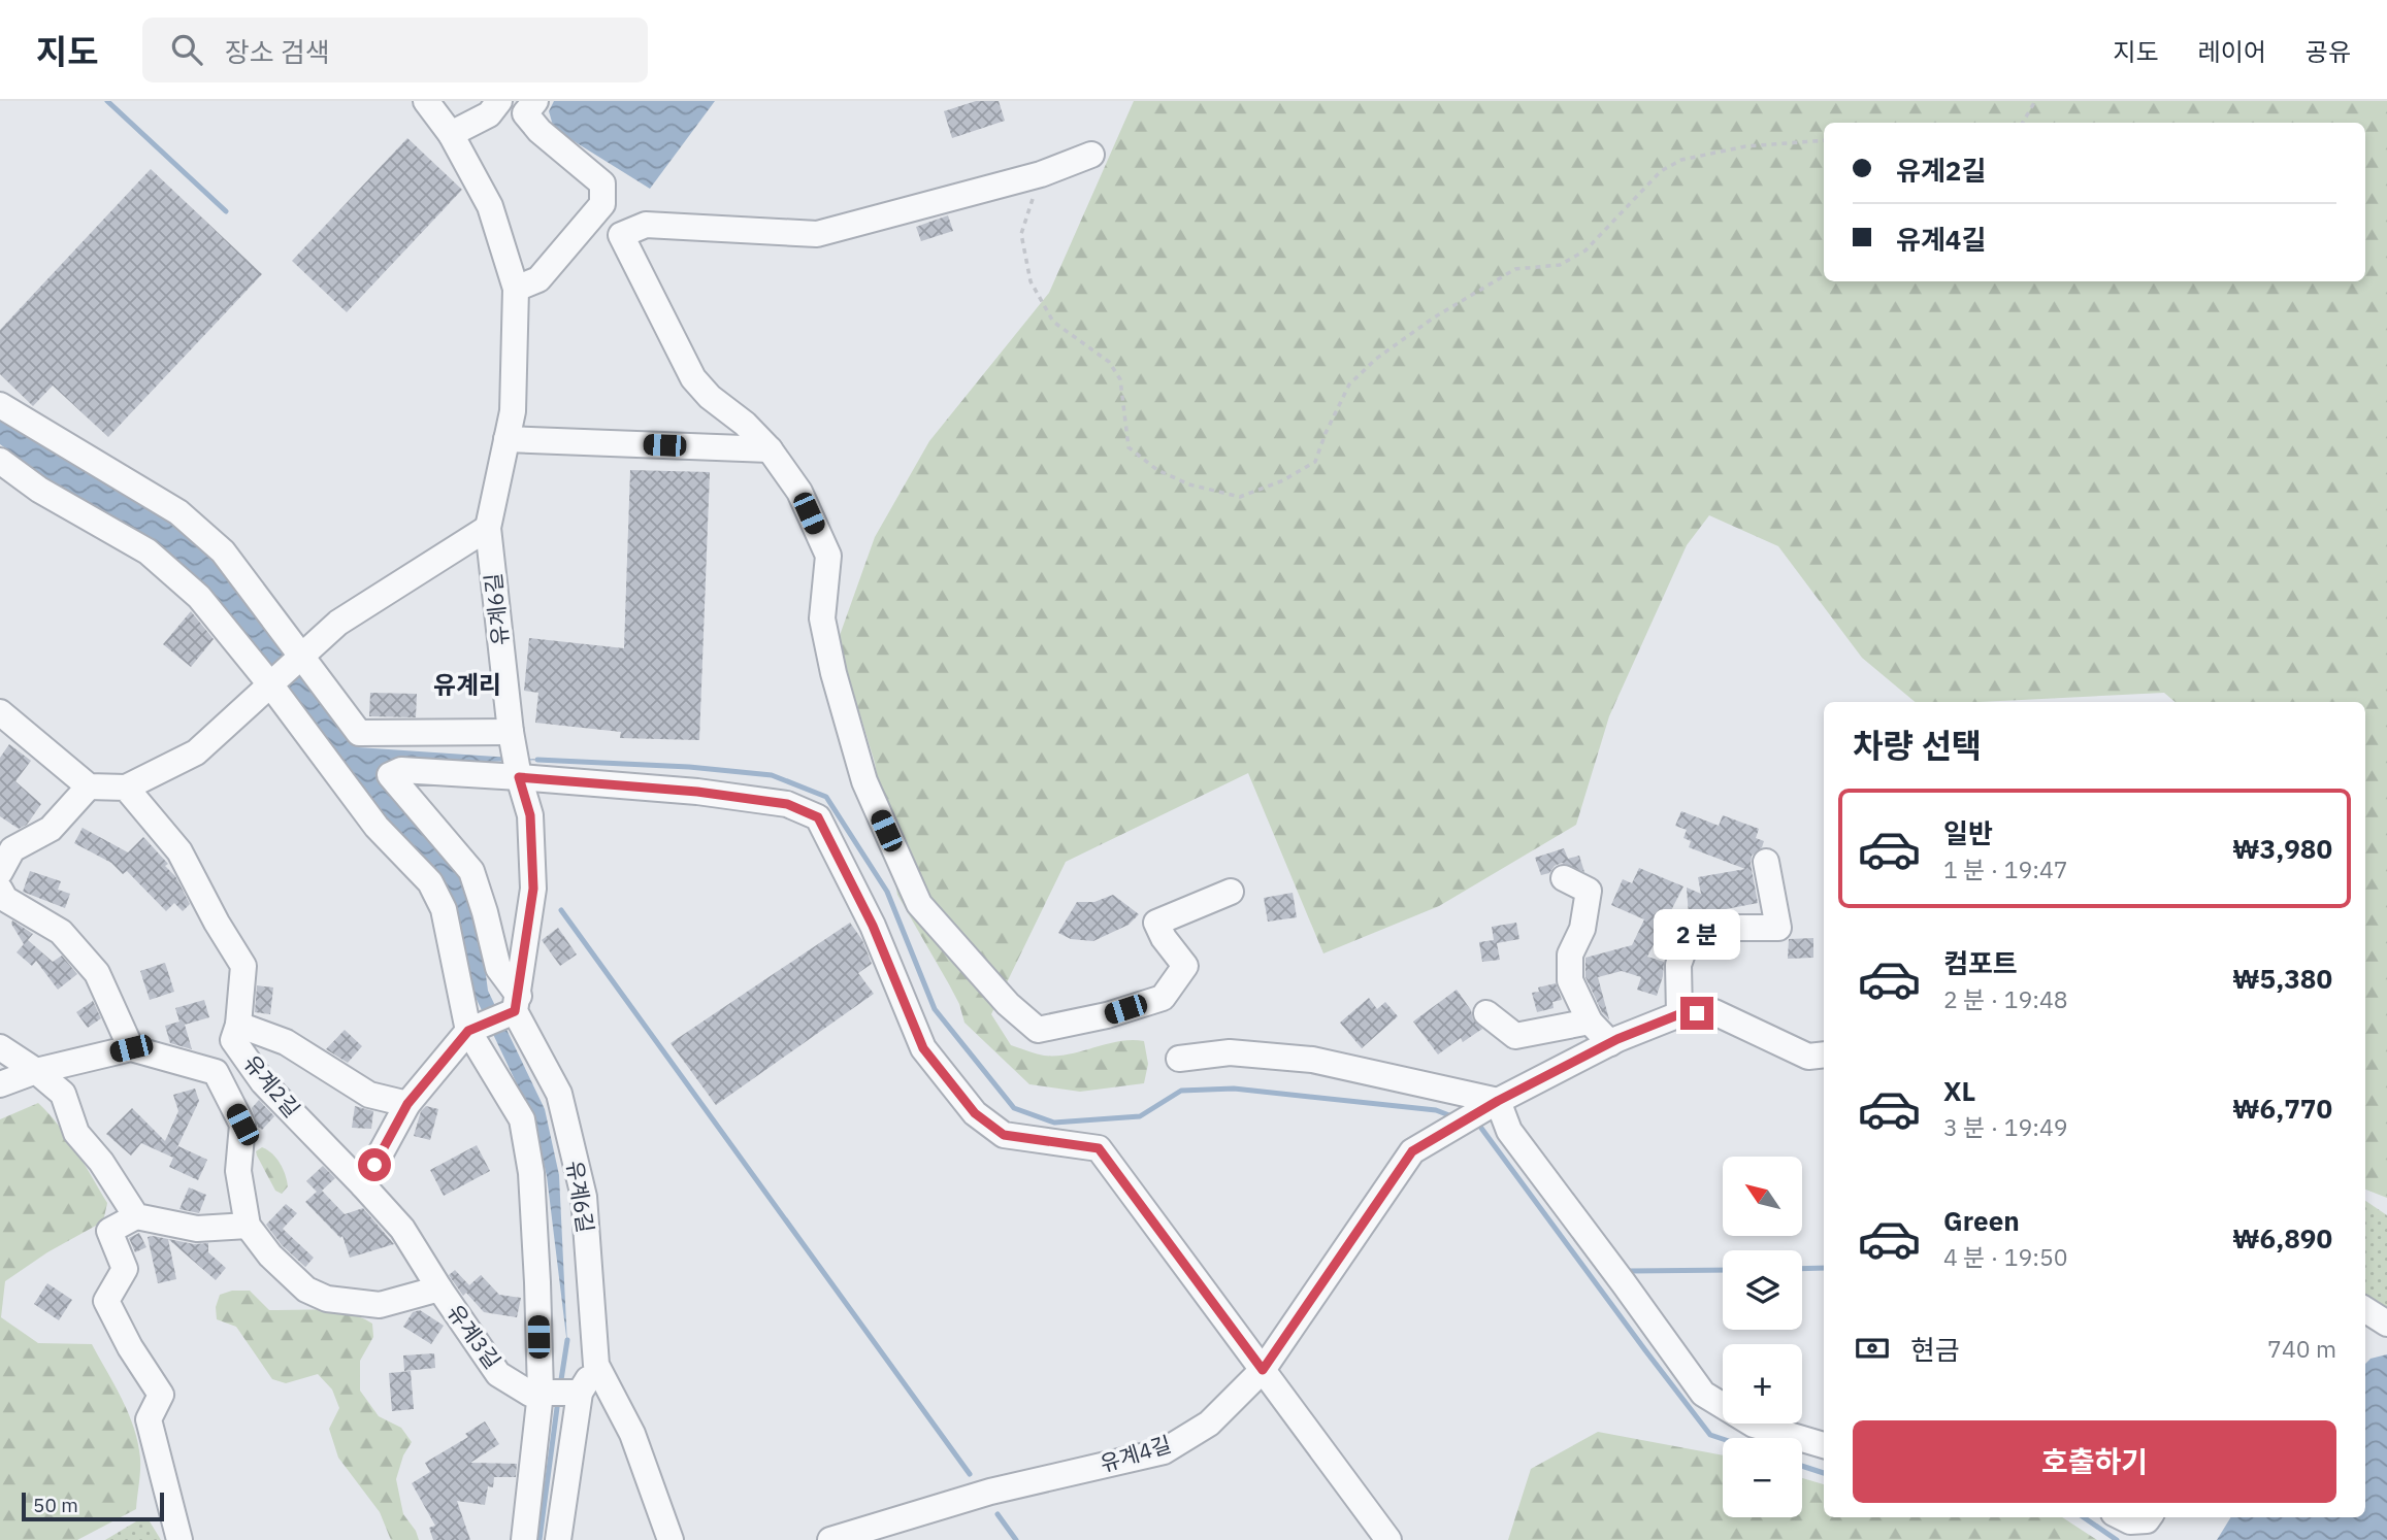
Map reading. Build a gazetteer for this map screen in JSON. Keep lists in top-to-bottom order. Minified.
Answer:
{"streets":{"street":["유계6길","유계2길","유계3길","유계4길"]},"crossings":[["유계2길","유계3길"]],"districts":["유계리"],"scale_bar":"50 m","north":"top left","page":{"header":"지도","search":"장소 검색","nav":["지도","레이어","공유"],"banner":["유계2길","유계4길"],"heading":"차량 선택","list":[{"name":"일반","note":"1 분 · 19:47","value":"₩3,980"},{"name":"컴포트","note":"2 분 · 19:48","value":"₩5,380"},{"name":"XL","note":"3 분 · 19:49","value":"₩6,770"},{"name":"Green","note":"4 분 · 19:50","value":"₩6,890"}],"bubble":"2 분","map_buttons":["+","−"],"pay":["현금","740 m"],"buttons":"호출하기","scale":"50 m"}}
